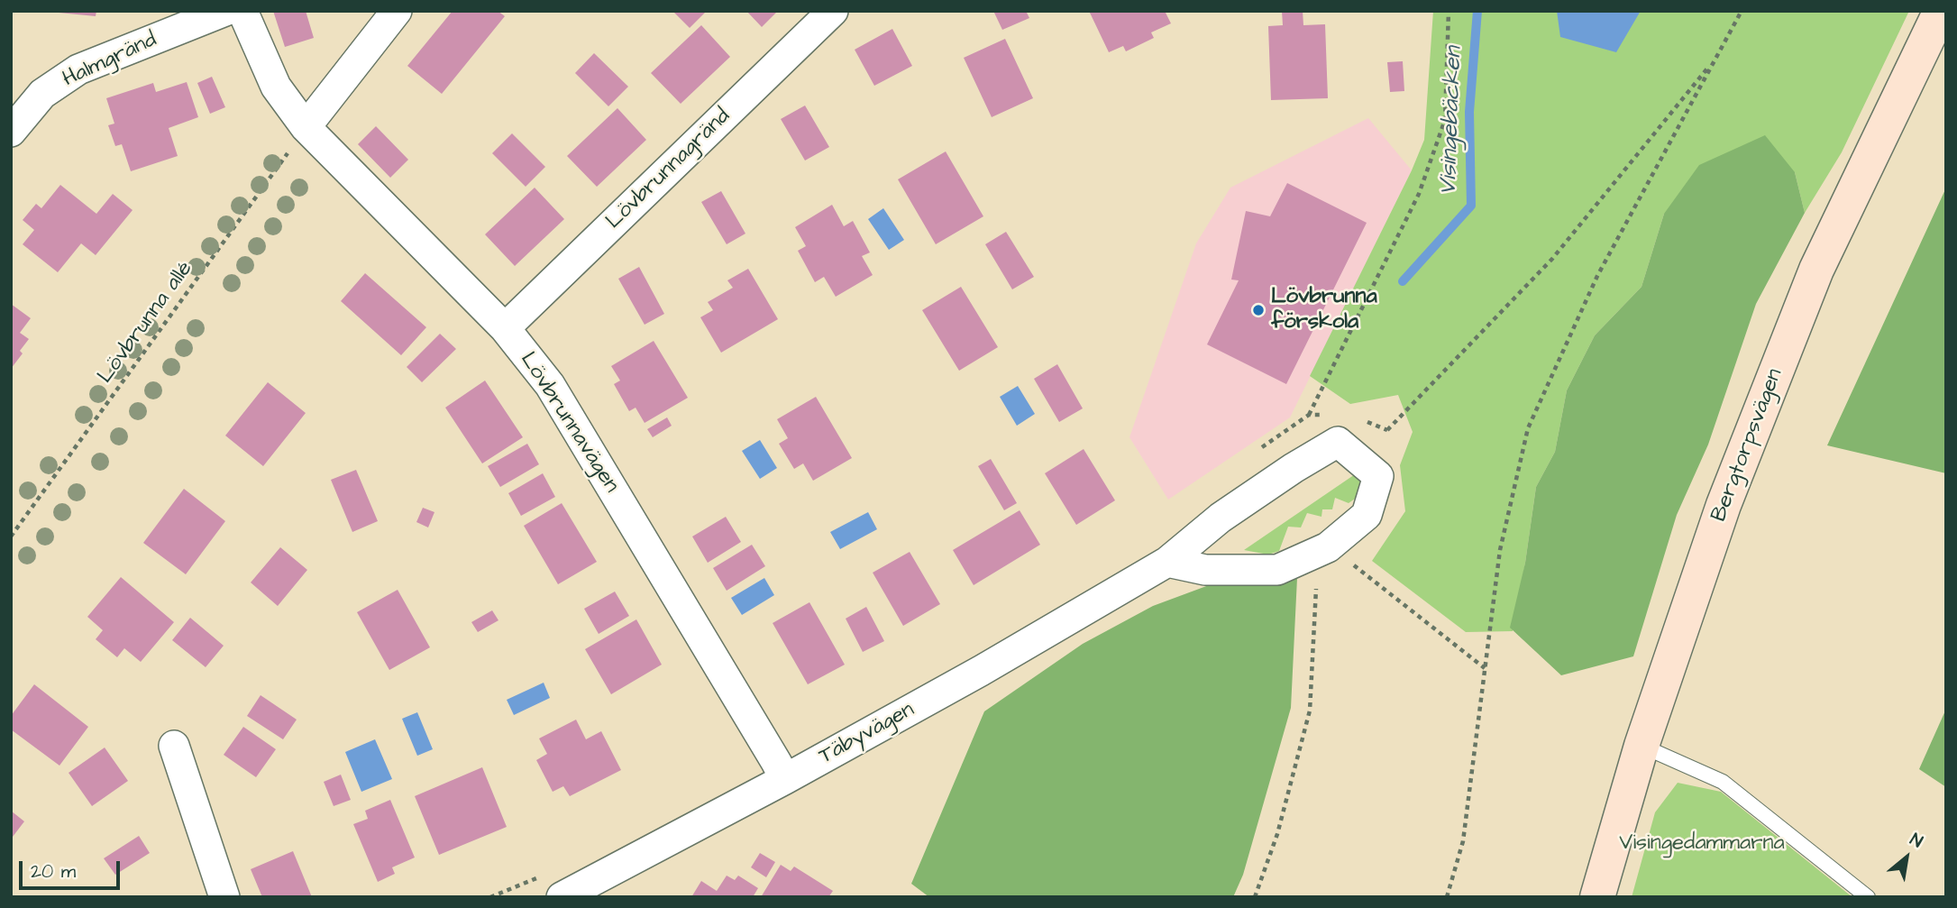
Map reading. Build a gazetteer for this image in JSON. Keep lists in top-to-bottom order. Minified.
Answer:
{"streets":{"main road":["Bergtorpsvägen"],"street":["Halmgränd","Lövbrunnagränd","Lövbrunnavägen","Täbyvägen"],"path":["Lövbrunna allé"]},"crossings":[["Lövbrunnagränd","Lövbrunnavägen"],["Lövbrunna allé","Lövbrunnavägen"],["Lövbrunnavägen","Täbyvägen"]],"water":["Visingebäcken"],"parks":["Visingedammarna"],"places":["Lövbrunna förskola"],"scale_bar":"20 m","north":"top right"}
